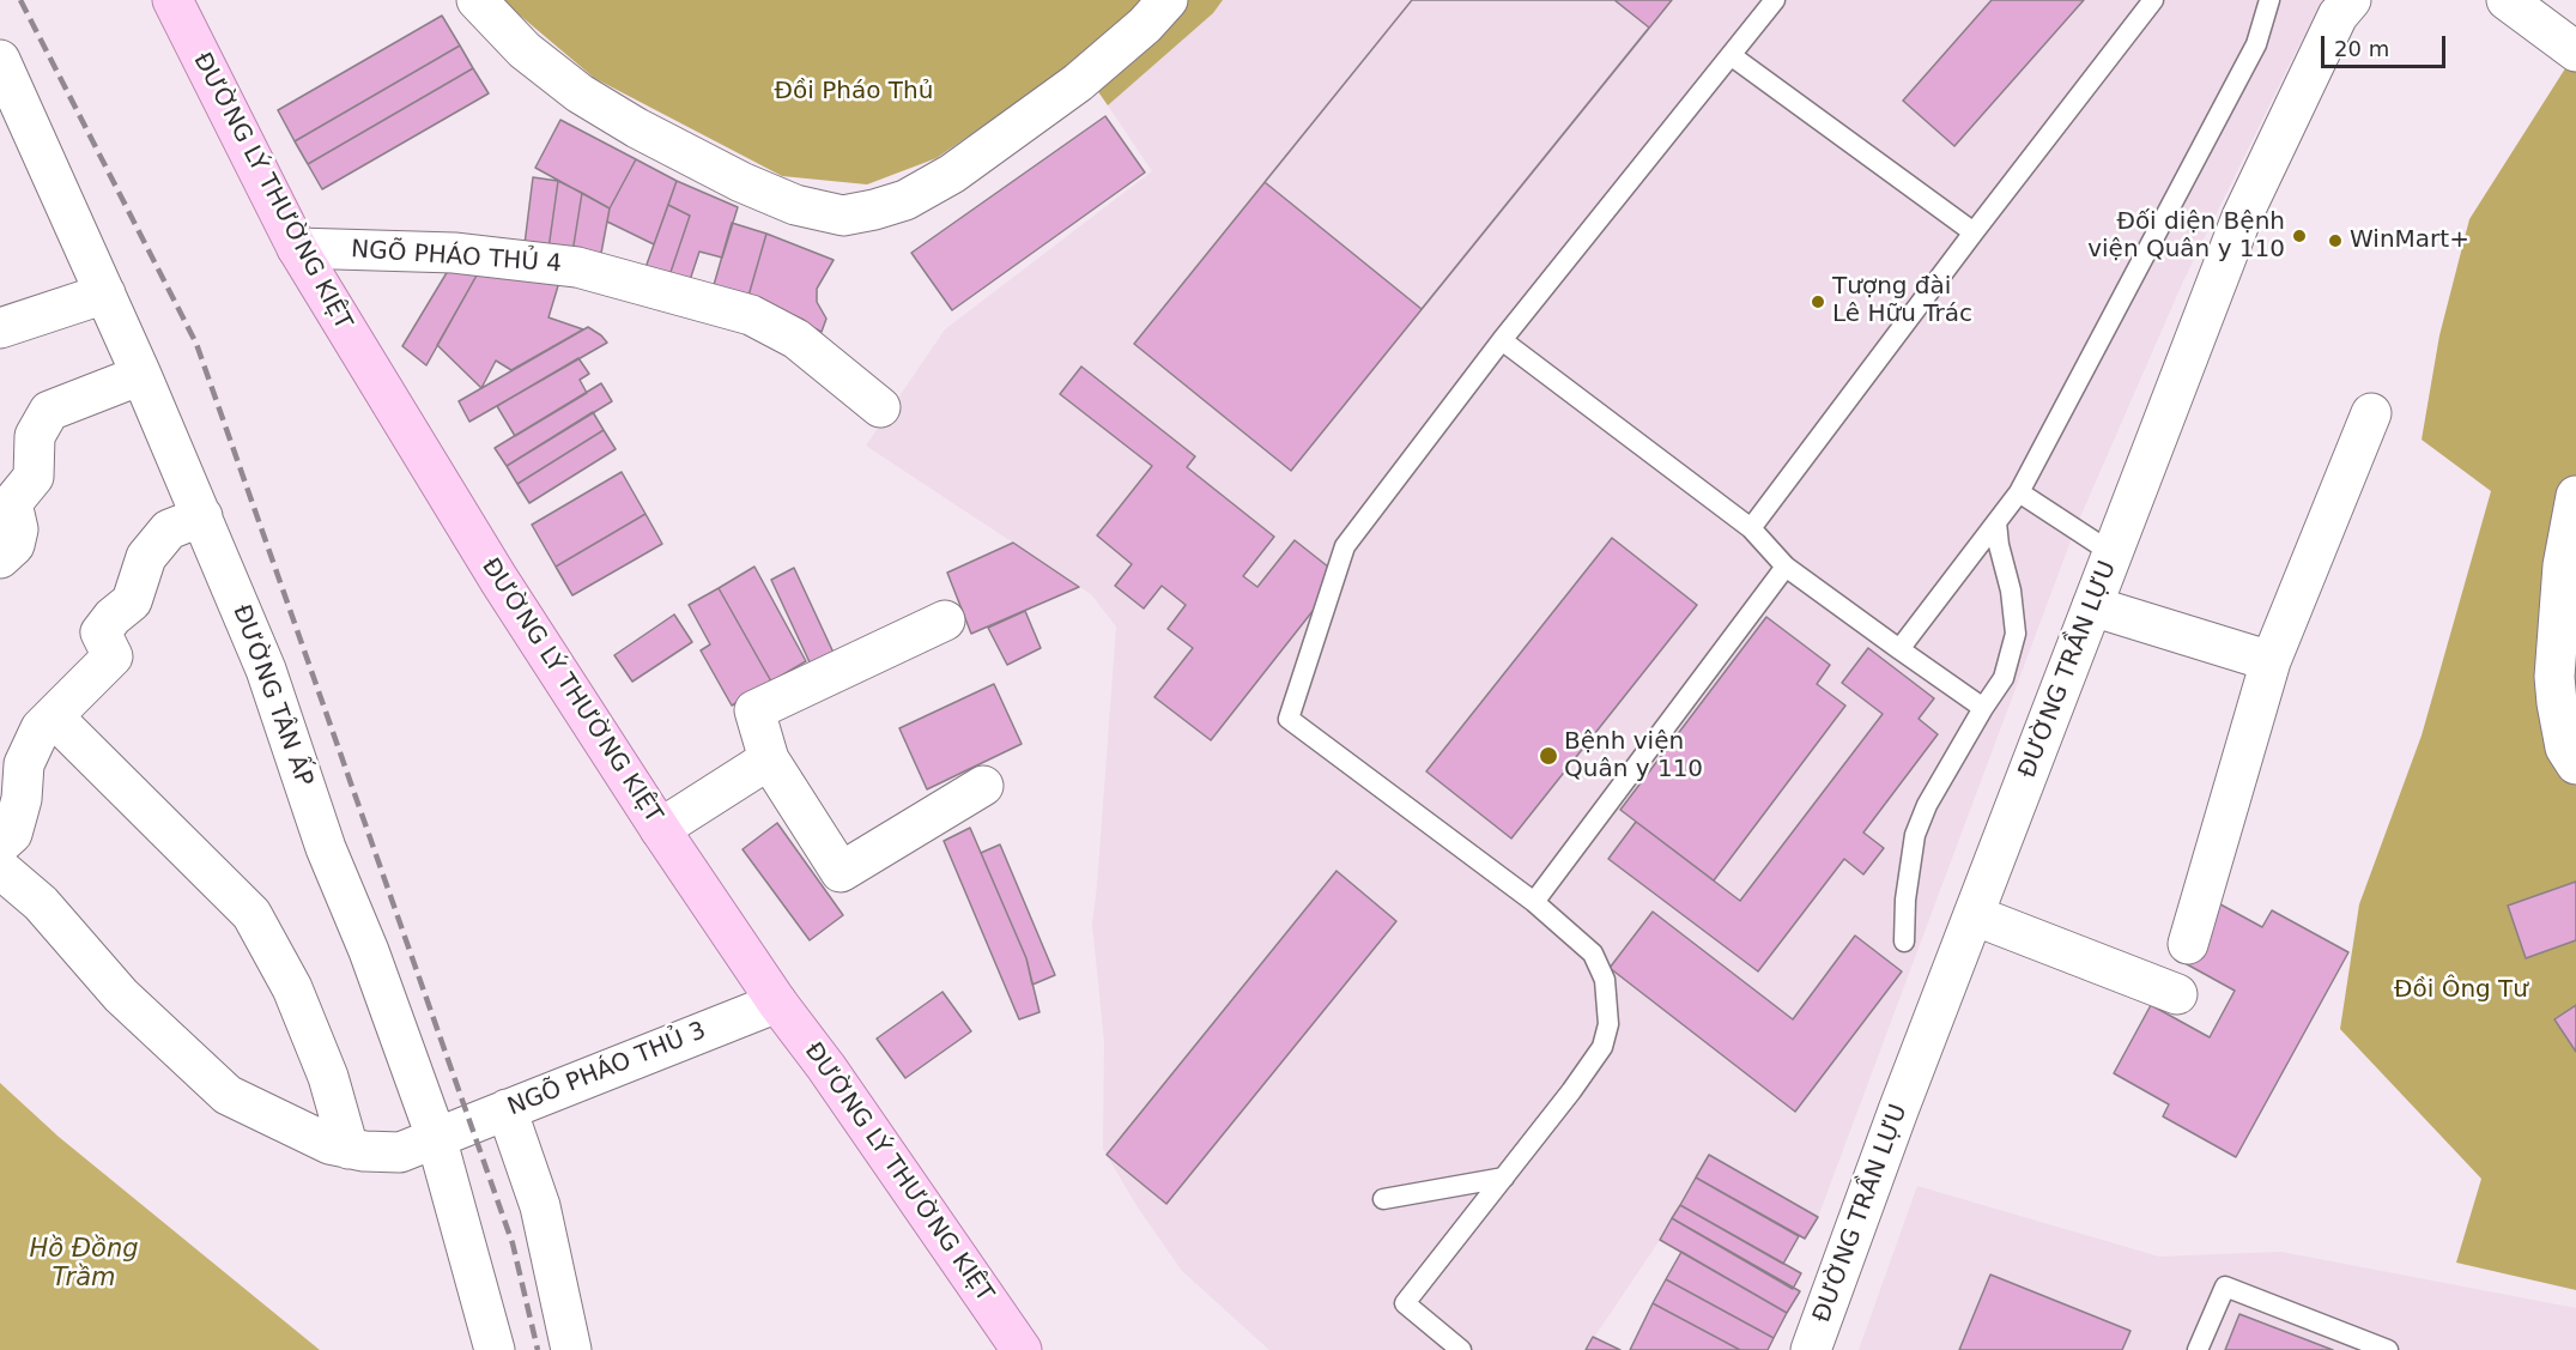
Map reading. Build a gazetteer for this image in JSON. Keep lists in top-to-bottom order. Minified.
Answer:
{"streets":{"main road":["ĐƯỜNG LÝ THƯỜNG KIỆT"],"street":["NGÕ PHÁO THỦ 4","ĐƯỜNG TRẦN LỰU","ĐƯỜNG TÂN ẤP","NGÕ PHÁO THỦ 3"]},"crossings":[["ĐƯỜNG LÝ THƯỜNG KIỆT","NGÕ PHÁO THỦ 4"],["ĐƯỜNG LÝ THƯỜNG KIỆT","NGÕ PHÁO THỦ 3"],["ĐƯỜNG TÂN ẤP","NGÕ PHÁO THỦ 3"]],"water":["Hồ Đồng Trầm"],"parks":["Đồi Pháo Thủ","Đồi Ông Tư"],"places":["Đối diện Bệnh viện Quân y 110","WinMart+","Tượng đài Lê Hữu Trác","Bệnh viện Quân y 110"],"scale_bar":"20 m"}
